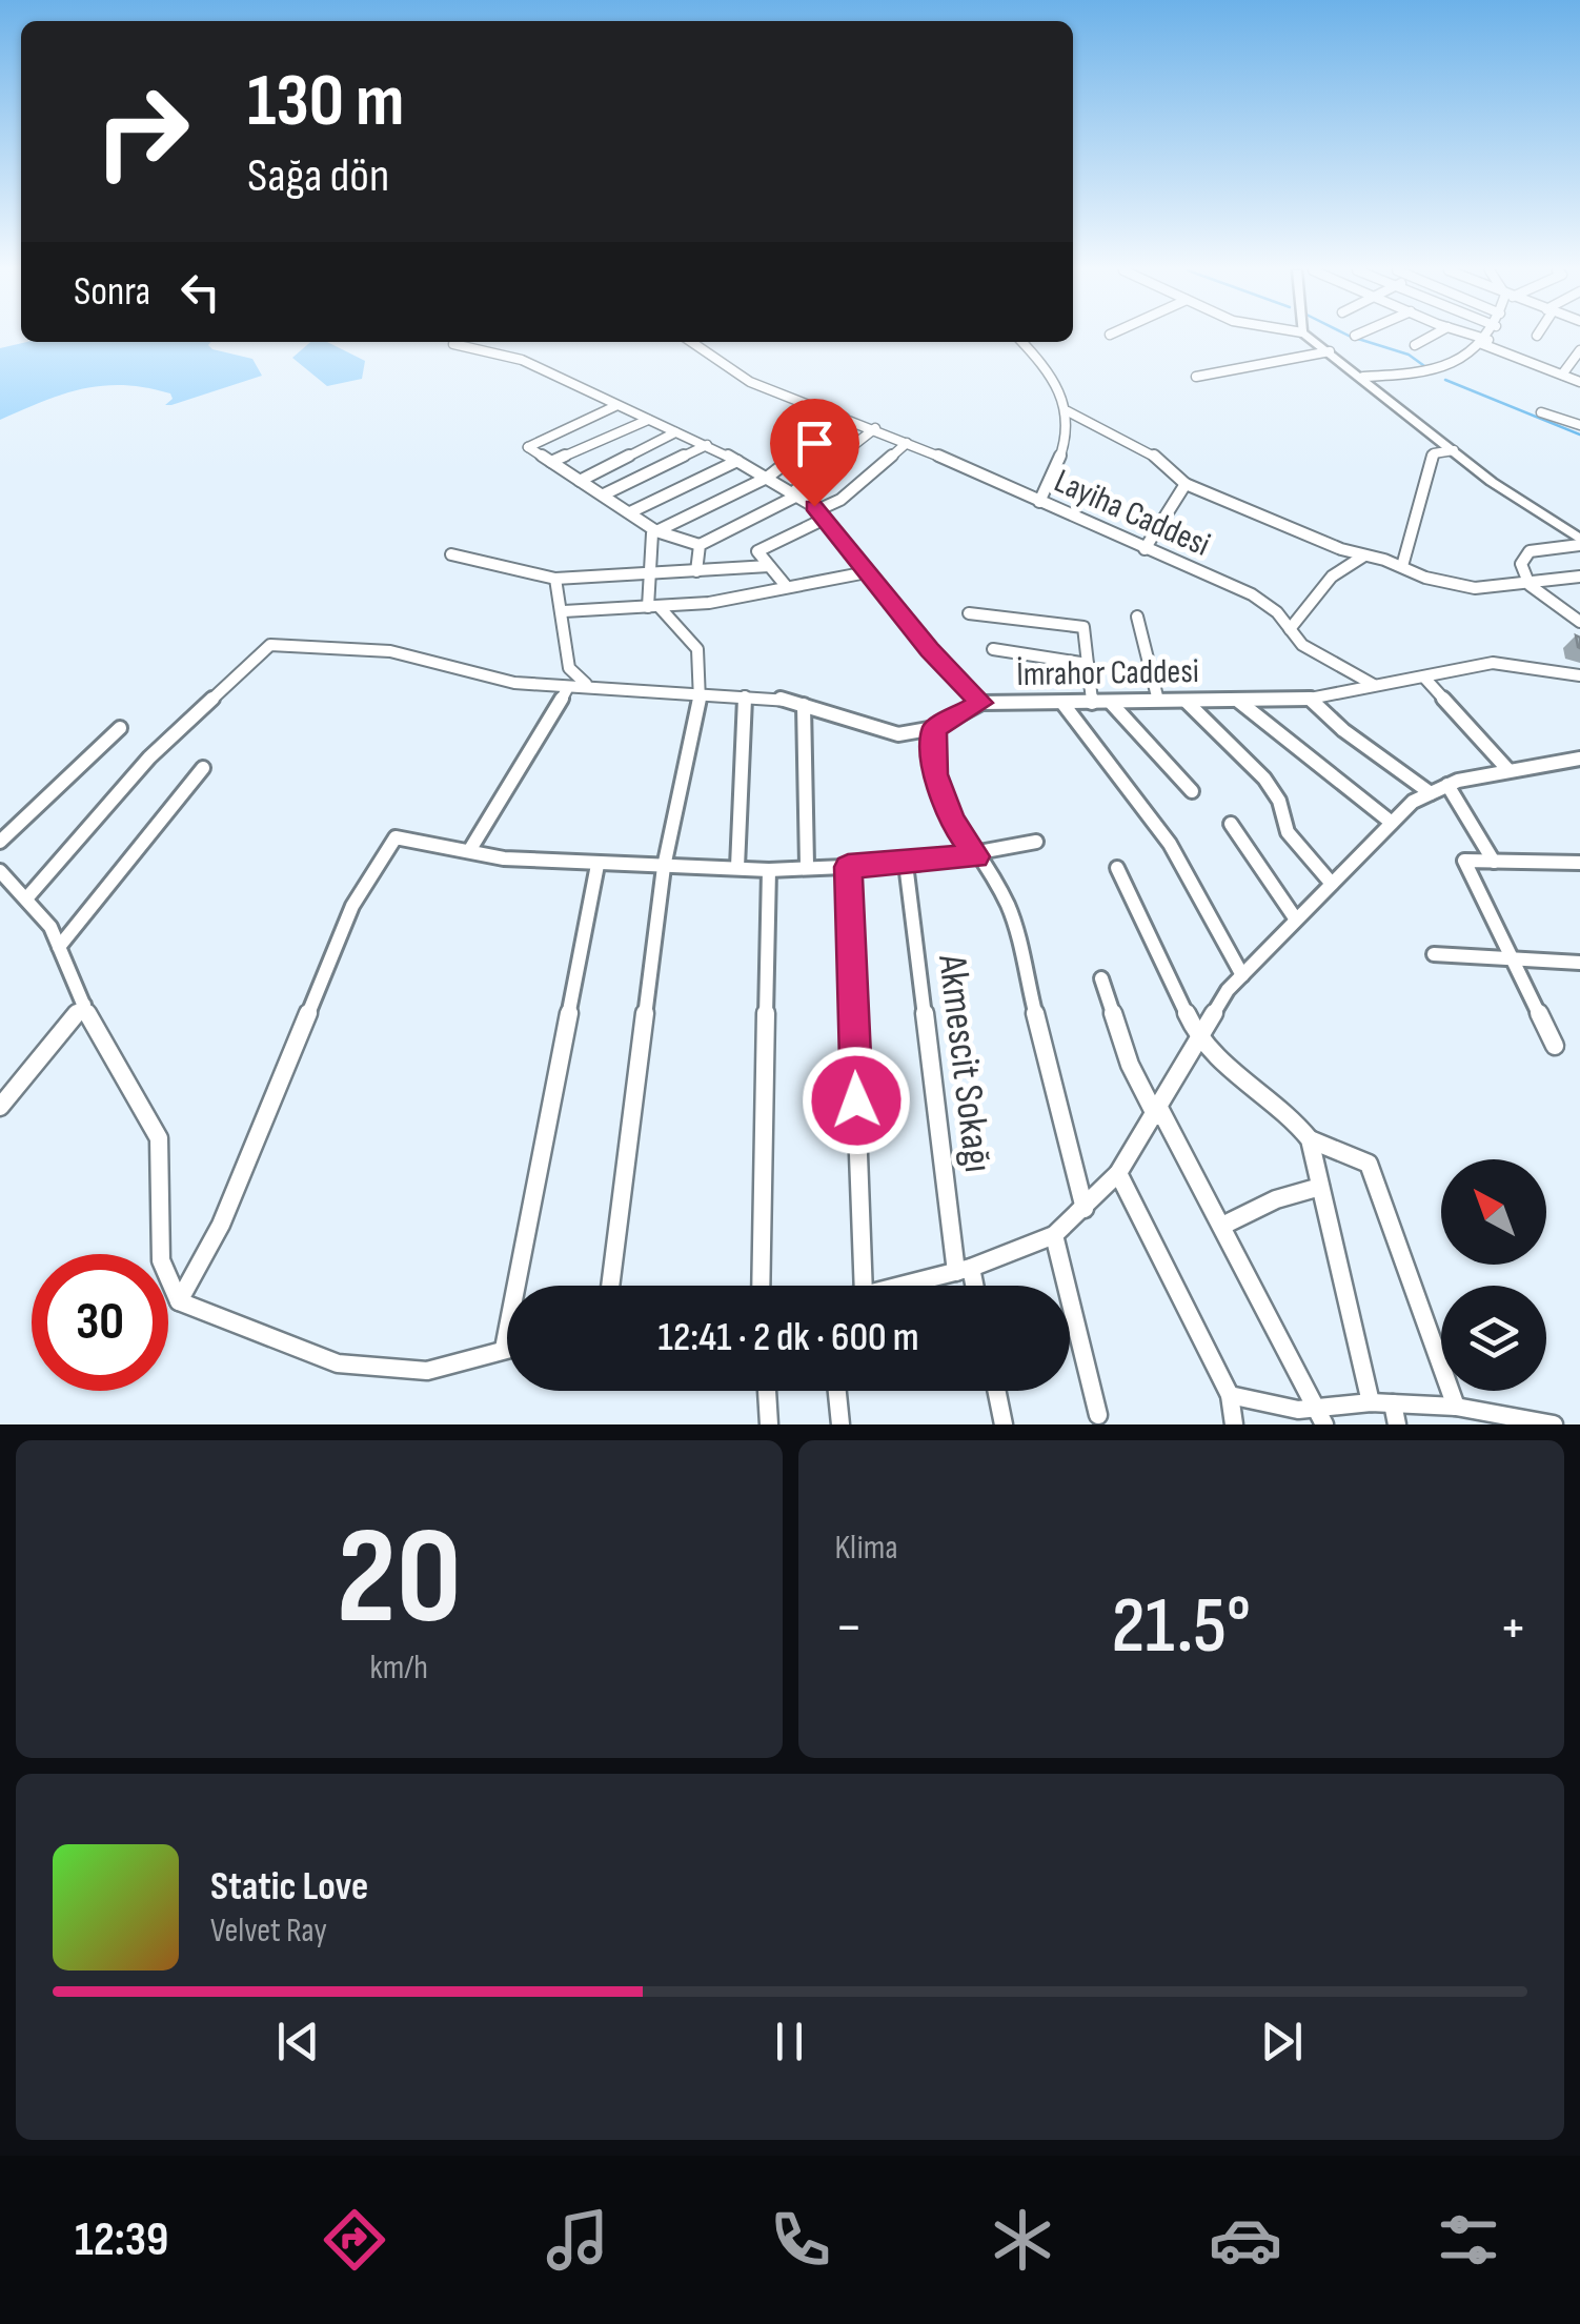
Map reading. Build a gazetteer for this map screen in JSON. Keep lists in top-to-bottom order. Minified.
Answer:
{"streets":{"street":["Layiha Caddesi","İmrahor Caddesi","Akmescit Sokağı"]},"crossings":[["Layiha Caddesi","İmrahor Caddesi"]],"north":"top left","page":{"turn":["130 m","Sağa dön"],"then":"Sonra","limit":"30","trip":"12:41 · 2 dk · 600 m","tile":[["20","km/h"],"Klima"],"heat":["−","21.5°","+"],"song":["Static Love","Velvet Ray"],"tabs":"12:39"}}
